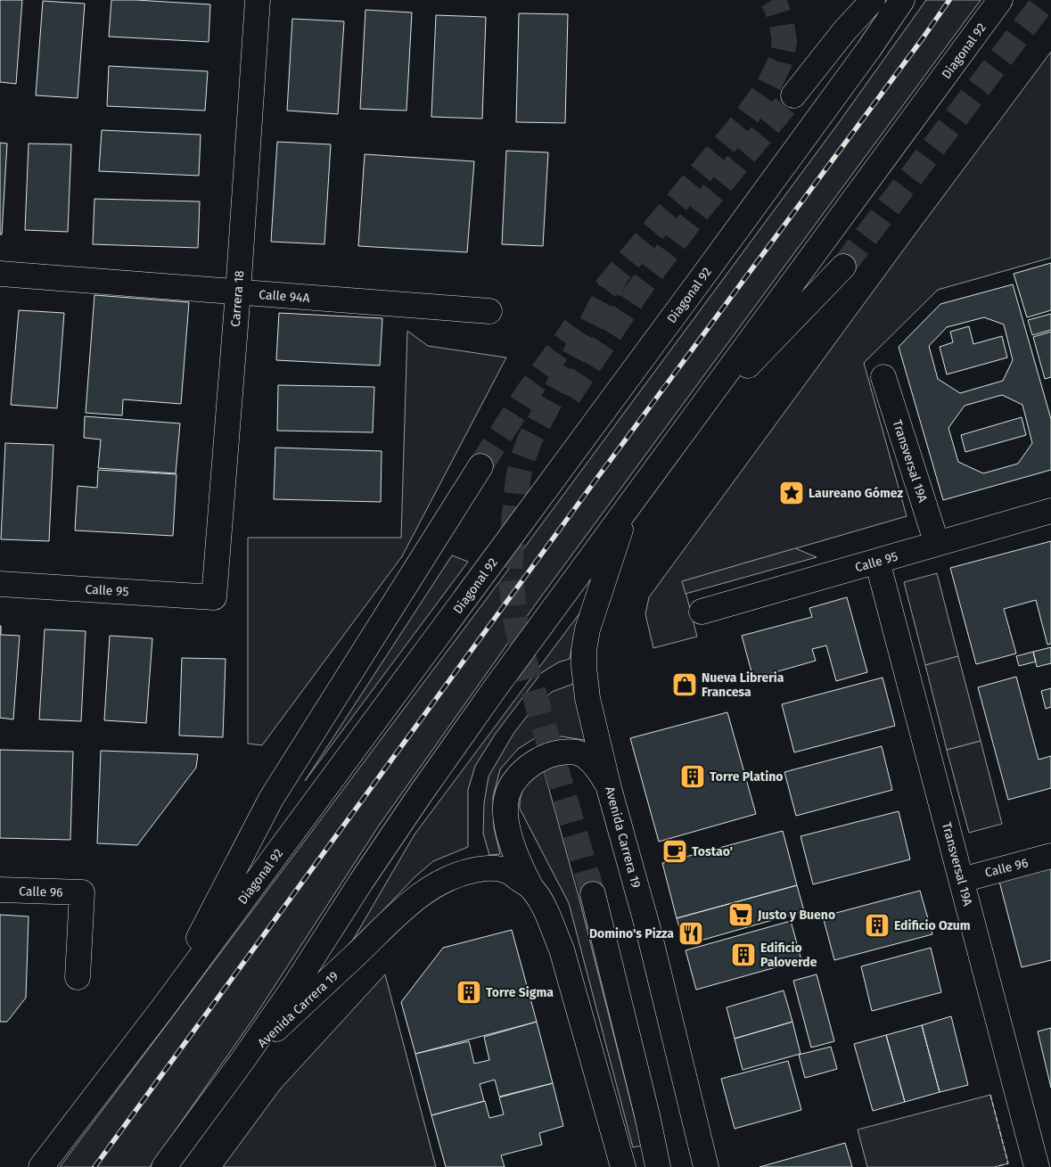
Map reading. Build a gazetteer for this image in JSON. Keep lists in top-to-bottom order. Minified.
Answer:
{"streets":{"main road":["Diagonal 92","Calle 94A","Carrera 18","Transversal 19A","Calle 95","Avenida Carrera 19","Calle 96"]},"crossings":[["Diagonal 92","Avenida Carrera 19"],["Calle 94A","Carrera 18"],["Carrera 18","Calle 95"],["Transversal 19A","Calle 95"],["Transversal 19A","Calle 96"]],"places":{"place":["Laureano Gómez"],"shop":["Nueva Libreria Francesa"],"building":["Torre Platino","Edificio Ozum","Edificio Paloverde","Torre Sigma"],"cafe":["Tostao'"],"supermarket":["Justo y Bueno"],"restaurant":["Domino's Pizza"]}}
